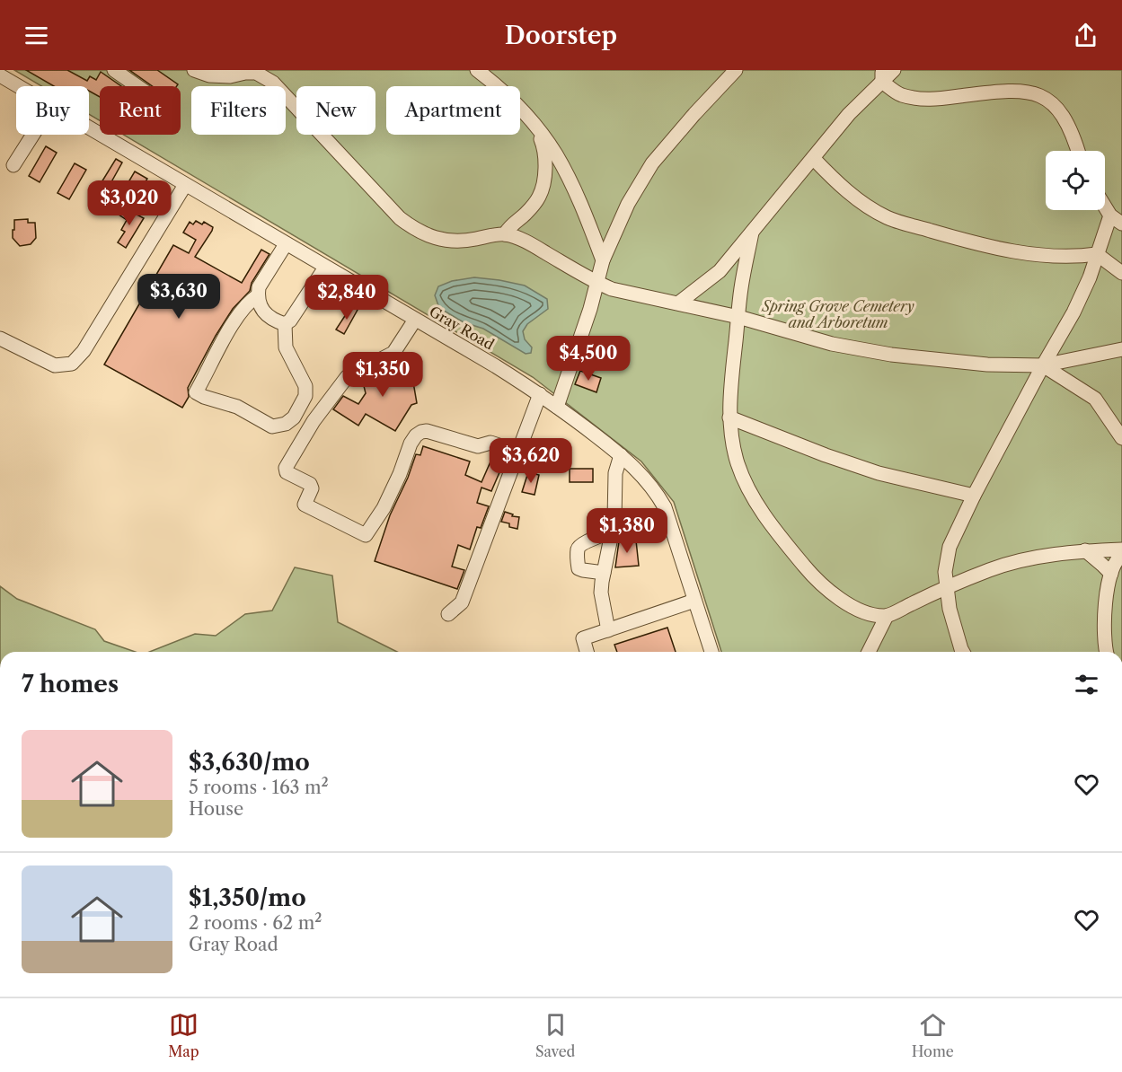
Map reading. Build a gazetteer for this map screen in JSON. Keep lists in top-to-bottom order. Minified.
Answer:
{"streets":{"street":["Gray Road"]},"parks":["Spring Grove Cemetery and Arboretum"],"page":{"header":"Doorstep","chip":["Buy","Rent","Filters","New","Apartment"],"price":["$3,020","$3,630","$2,840","$4,500","$1,350","$3,620","$1,380"],"heading":"7 homes","list":[{"name":"$3,630/mo","note":"5 rooms · 163 m² · House"},{"name":"$1,350/mo","note":"2 rooms · 62 m² · Gray Road"}],"tabs":["Map","Saved","Home"]}}
